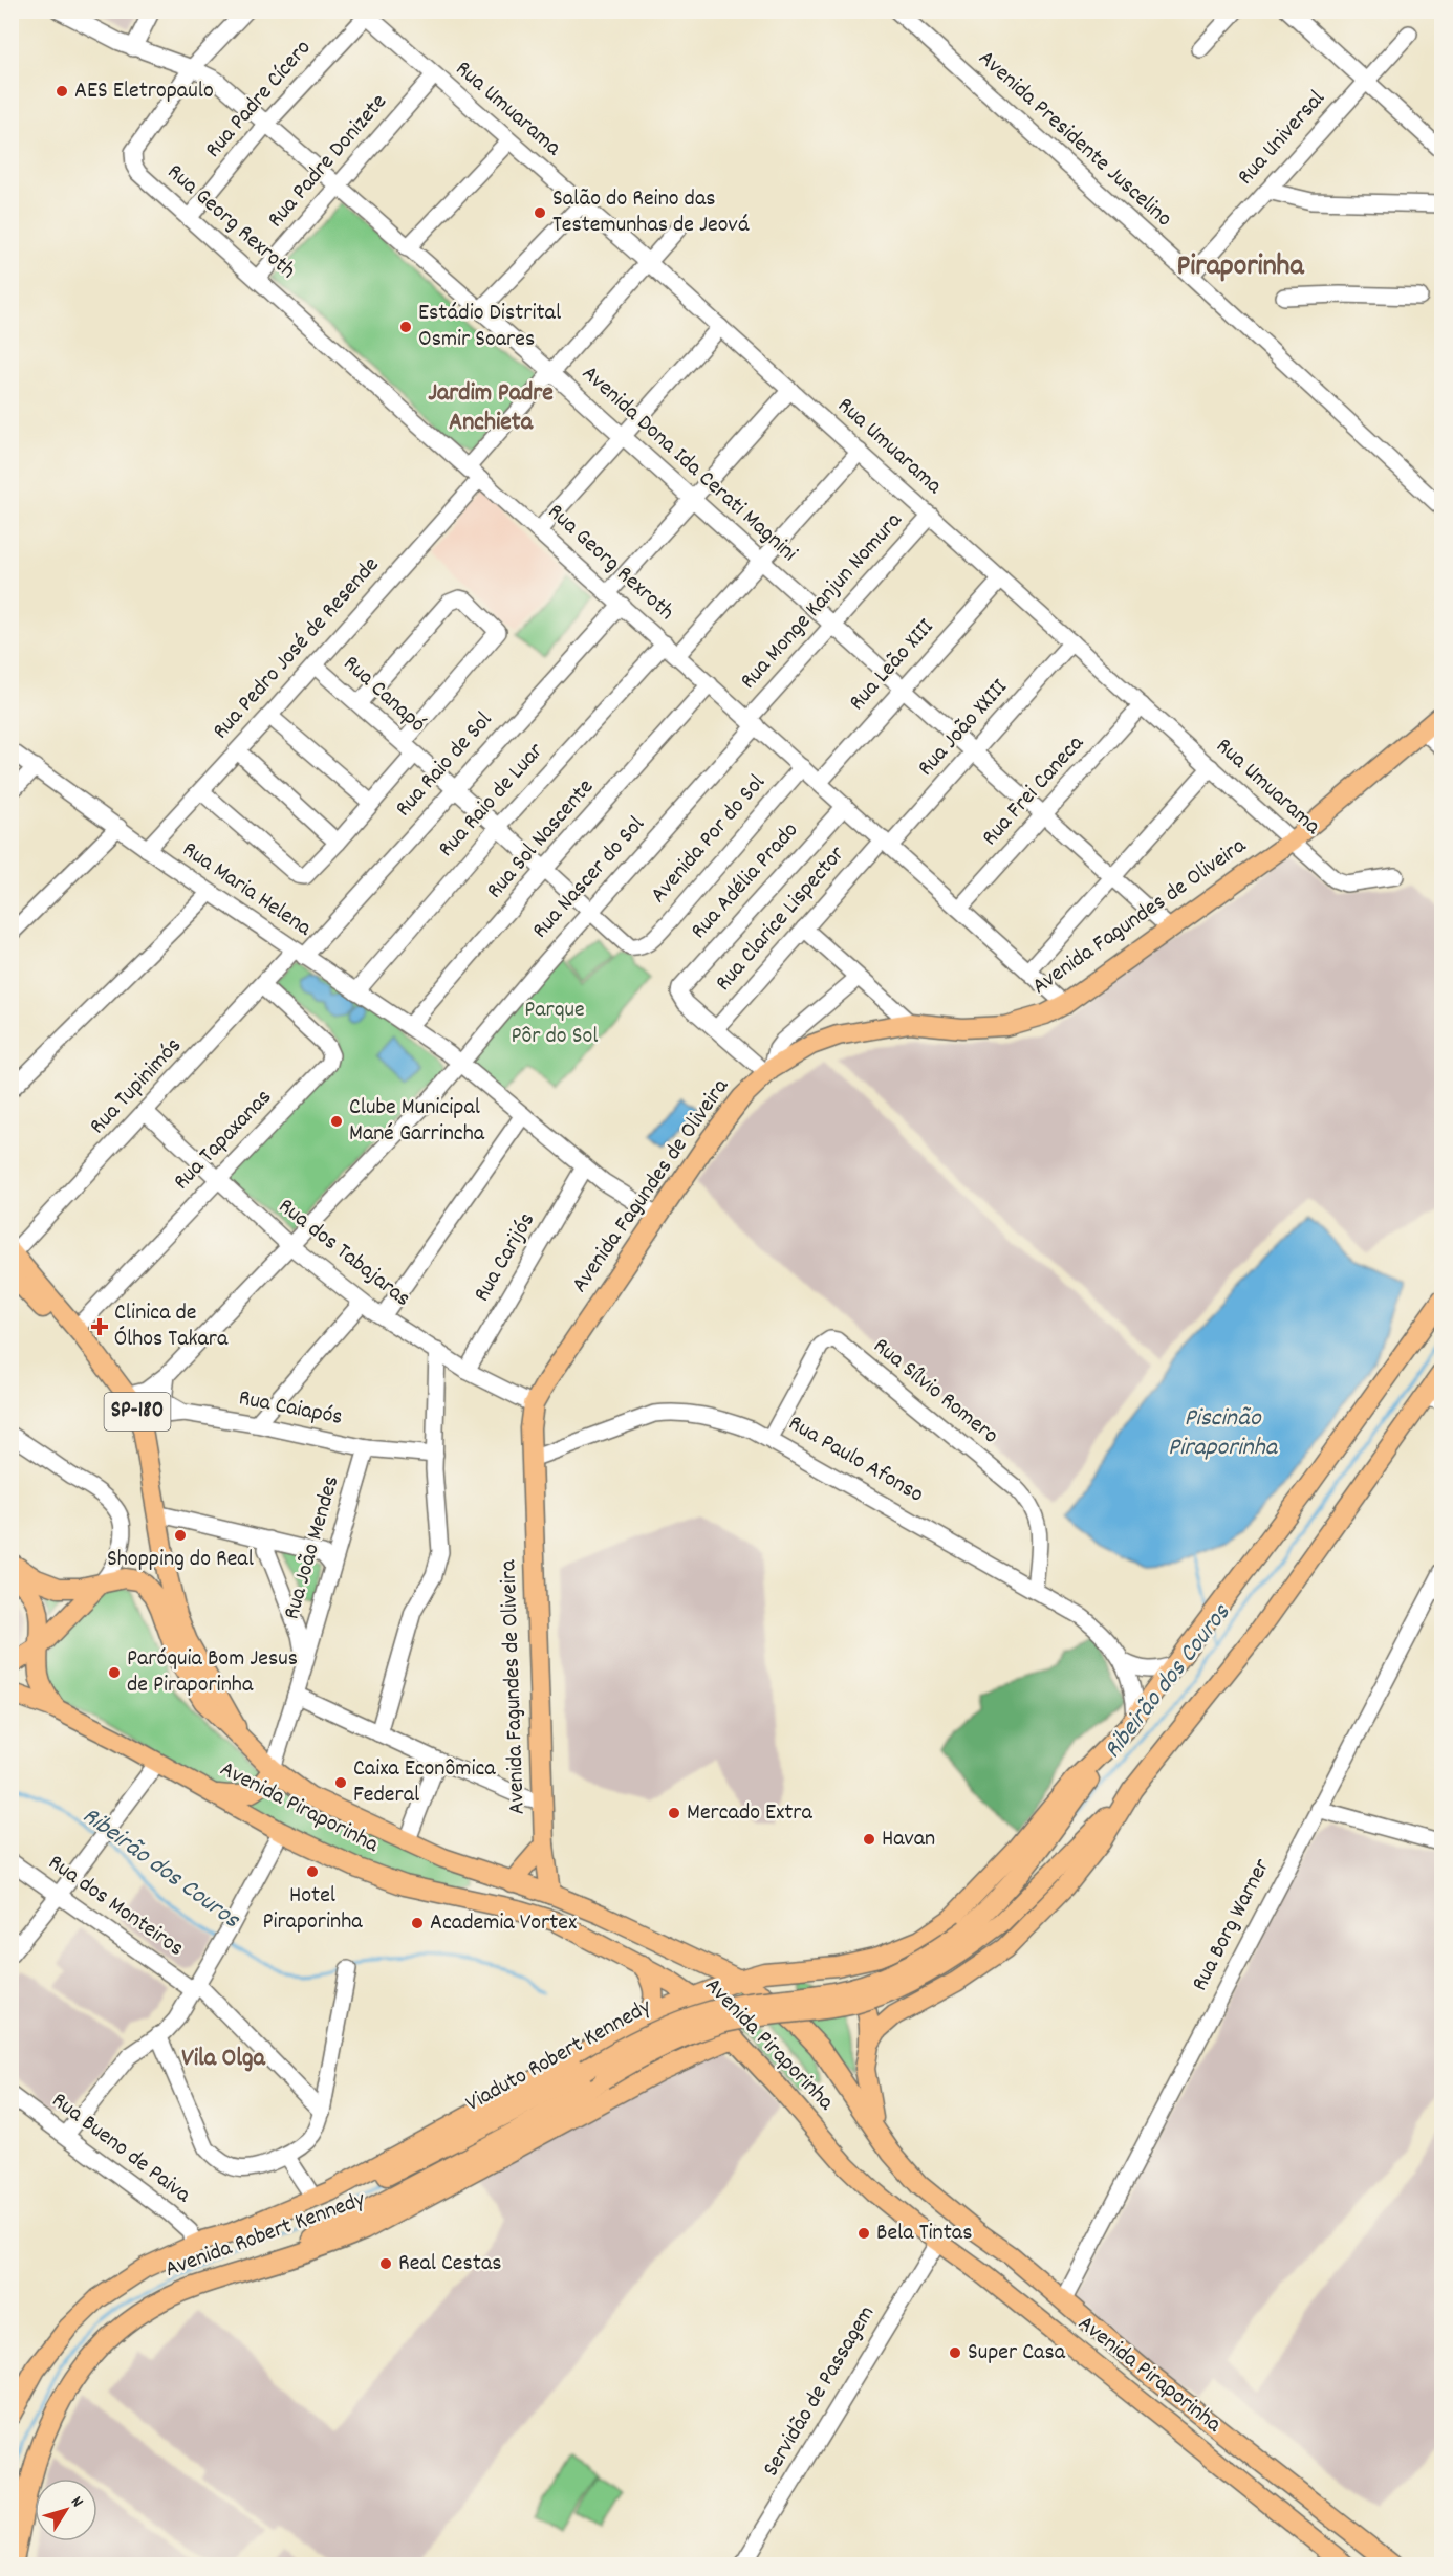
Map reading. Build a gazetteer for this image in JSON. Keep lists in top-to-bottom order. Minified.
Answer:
{"streets":{"main road":["Avenida Fagundes de Oliveira","SP-180","Avenida Piraporinha","Viaduto Robert Kennedy","Avenida Robert Kennedy"],"street":["Rua Padre Cícero","Rua Umuarama","Rua Universal","Avenida Presidente Juscelino","Rua Padre Donizete","Rua Georg Rexroth","Avenida Dona Ida Cerati Magnini","Rua Monge Kanjun Nomura","Rua Pedro José de Resende","Rua Leão XIII","Rua Canapó","Rua João XXIII","Rua Raio de Sol","Rua Frei Caneca","Rua Raio de Luar","Rua Sol Nascente","Avenida Por do Sol","Rua Nascer do Sol","Rua Adélia Prado","Rua Maria Helena","Rua Clarice Lispector","Rua Tupinimós","Rua Tapaxanas","Rua dos Tabajaras","Rua Carijós","Rua Sílvio Romero","Rua Caiapós","Rua Paulo Afonso","Rua João Mendes","Rua dos Monteiros","Rua Borg Warner","Rua Bueno de Paiva","Servidão de Passagem"]},"crossings":[["Rua Padre Cícero","Rua Umuarama"],["Rua Padre Cícero","Rua Georg Rexroth"],["Rua Padre Cícero","Avenida Dona Ida Cerati Magnini"],["Rua Umuarama","Rua Padre Donizete"],["Rua Umuarama","Rua Monge Kanjun Nomura"],["Rua Umuarama","Rua Leão XIII"],["Rua Umuarama","Rua João XXIII"],["Rua Umuarama","Rua Frei Caneca"],["Rua Umuarama","Avenida Fagundes de Oliveira"],["Rua Universal","Avenida Presidente Juscelino"],["Rua Padre Donizete","Rua Georg Rexroth"],["Rua Padre Donizete","Avenida Dona Ida Cerati Magnini"],["Rua Georg Rexroth","Avenida Dona Ida Cerati Magnini"],["Rua Georg Rexroth","Rua Monge Kanjun Nomura"],["Rua Georg Rexroth","Rua Pedro José de Resende"],["Rua Georg Rexroth","Rua Leão XIII"],["Rua Georg Rexroth","Rua João XXIII"],["Rua Georg Rexroth","Rua Raio de Sol"],["Rua Georg Rexroth","Rua Frei Caneca"],["Rua Georg Rexroth","Rua Raio de Luar"],["Rua Georg Rexroth","Rua Sol Nascente"],["Rua Georg Rexroth","Avenida Por do Sol"],["Rua Georg Rexroth","Rua Nascer do Sol"],["Rua Georg Rexroth","Rua Adélia Prado"],["Rua Georg Rexroth","Avenida Fagundes de Oliveira"],["Rua Georg Rexroth","Rua Clarice Lispector"],["Avenida Dona Ida Cerati Magnini","Rua Monge Kanjun Nomura"],["Avenida Dona Ida Cerati Magnini","Rua Leão XIII"],["Avenida Dona Ida Cerati Magnini","Rua João XXIII"],["Avenida Dona Ida Cerati Magnini","Rua Frei Caneca"],["Avenida Dona Ida Cerati Magnini","Avenida Fagundes de Oliveira"],["Rua Monge Kanjun Nomura","Rua Nascer do Sol"],["Rua Pedro José de Resende","Rua Canapó"],["Rua Pedro José de Resende","Rua Maria Helena"],["Rua Canapó","Rua Raio de Sol"],["Rua Canapó","Rua Raio de Luar"],["Rua Canapó","Rua Sol Nascente"],["Rua Canapó","Avenida Por do Sol"],["Rua Canapó","Rua Nascer do Sol"],["Rua João XXIII","Rua Clarice Lispector"],["Rua Raio de Sol","Rua Maria Helena"],["Rua Raio de Sol","Rua Tupinimós"],["Rua Raio de Luar","Rua Maria Helena"],["Rua Sol Nascente","Rua Maria Helena"],["Rua Nascer do Sol","Rua Maria Helena"],["Rua Nascer do Sol","Rua dos Tabajaras"],["Rua Nascer do Sol","Avenida Piraporinha"],["Rua Adélia Prado","Rua Clarice Lispector"],["Rua Maria Helena","Avenida Fagundes de Oliveira"],["Rua Maria Helena","Rua Tupinimós"],["Rua Maria Helena","Rua Carijós"],["Avenida Fagundes de Oliveira","Rua dos Tabajaras"],["Avenida Fagundes de Oliveira","Rua Paulo Afonso"],["Avenida Fagundes de Oliveira","Avenida Piraporinha"],["Rua Tupinimós","Rua Tapaxanas"],["Rua Tupinimós","Rua dos Tabajaras"],["Rua Tupinimós","Avenida Piraporinha"],["Rua Tapaxanas","Rua dos Tabajaras"],["Rua Tapaxanas","Avenida Piraporinha"],["Rua dos Tabajaras","Rua Carijós"],["Rua Sílvio Romero","Rua Paulo Afonso"],["Rua Caiapós","Rua João Mendes"],["Rua Caiapós","Avenida Piraporinha"],["Rua João Mendes","Avenida Piraporinha"],["Avenida Piraporinha","Rua Borg Warner"],["Avenida Piraporinha","Avenida Robert Kennedy"],["Avenida Piraporinha","Servidão de Passagem"],["Viaduto Robert Kennedy","Avenida Robert Kennedy"],["Rua Bueno de Paiva","Avenida Robert Kennedy"]],"districts":["Piraporinha","Jardim Padre Anchieta","Vila Olga"],"water":["Piscinão Piraporinha","Ribeirão dos Couros"],"parks":["Parque Pôr do Sol"],"places":{"other":["AES Eletropaulo","Salão do Reino das Testemunhas de Jeová","Estádio Distrital Osmir Soares","Clube Municipal Mané Garrincha","Shopping do Real","Paróquia Bom Jesus de Piraporinha","Caixa Econômica Federal","Mercado Extra","Havan","Hotel Piraporinha","Academia Vortex","Bela Tintas","Real Cestas","Super Casa"],"health":["Clinica de Ólhos Takara"]},"north":"top right"}
